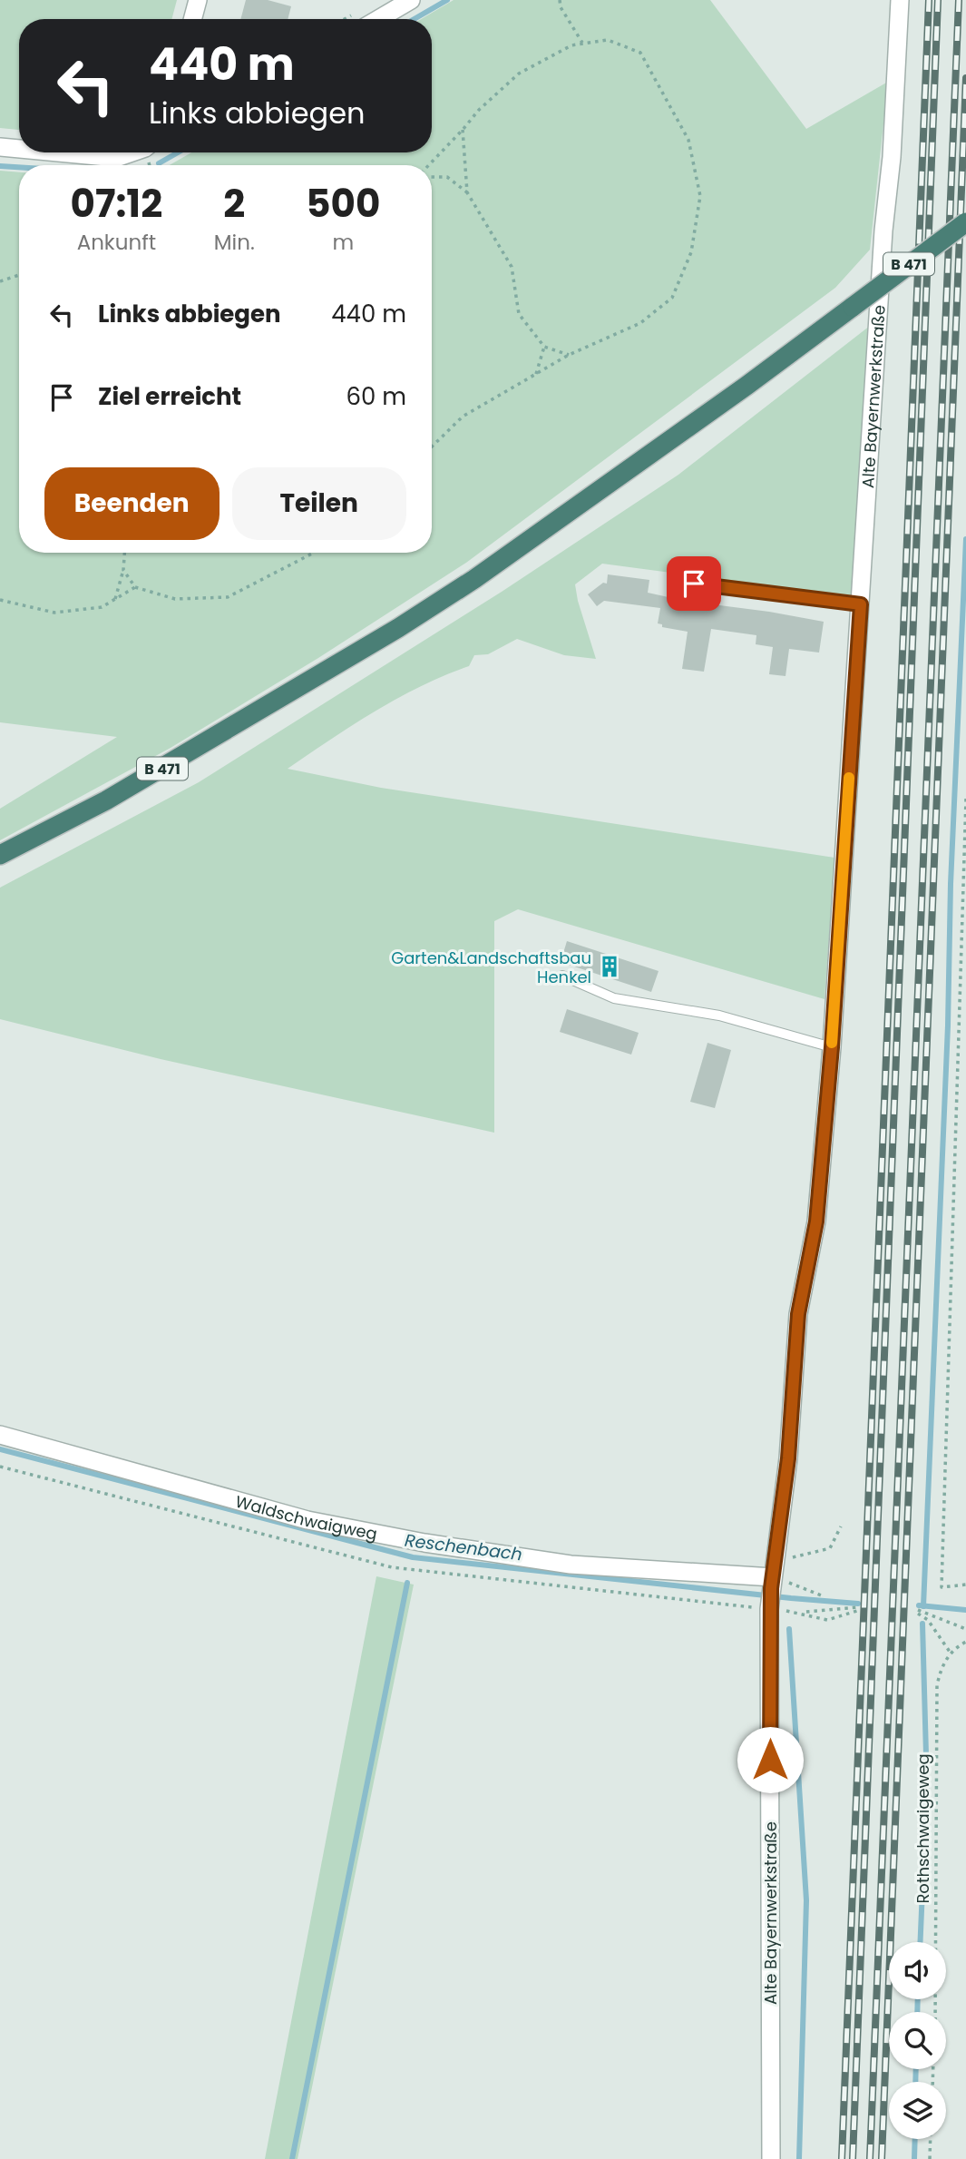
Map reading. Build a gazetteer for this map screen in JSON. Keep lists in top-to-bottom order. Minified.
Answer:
{"streets":{"highway":["B 471"],"street":["Alte Bayernwerkstraße","Waldschwaigweg"],"path":["Rothschwaigeweg"]},"crossings":[["Alte Bayernwerkstraße","Waldschwaigweg"]],"water":["Reschenbach"],"places":{"building":["Garten&Landschaftsbau Henkel"]},"page":{"turn":["440 m","Links abbiegen"],"eta":["07:12","Ankunft","2","Min.","500","m"],"list":[{"name":"Links abbiegen","value":"440 m"},{"name":"Ziel erreicht","value":"60 m"}],"buttons":["Beenden","Teilen"]}}
